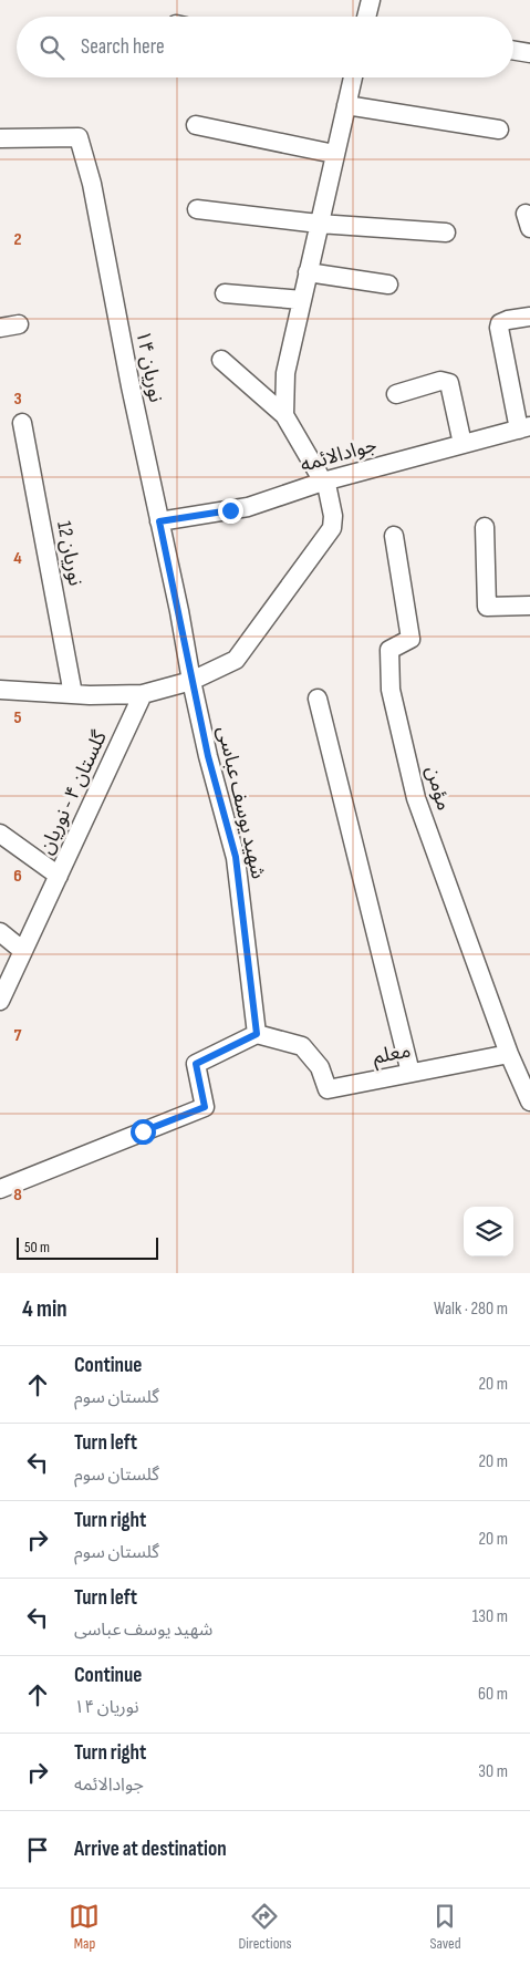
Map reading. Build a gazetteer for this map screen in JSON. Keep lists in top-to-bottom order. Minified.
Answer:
{"streets":{"street":["نوریان ۱۴","جوادالائمه","نوریان 12","مؤمن","گلستان ۴ - نوریان","شهید یوسف عباسی","معلم"]},"crossings":[["نوریان ۱۴","جوادالائمه"],["نوریان ۱۴","شهید یوسف عباسی"],["مؤمن","معلم"],["شهید یوسف عباسی","معلم"]],"scale_bar":"50 m","page":{"search":"Search here","scale":"50 m","heading":["4 min","Walk · 280 m"],"list":[["Continue","گلستان سوم","20 m"],["Turn left","گلستان سوم","20 m"],["Turn right","گلستان سوم","20 m"],["Turn left","شهید یوسف عباسی","130 m"],["Continue","نوریان ۱۴","60 m"],["Turn right","جوادالائمه","30 m"],"Arrive at destination"],"nav":["Map","Directions","Saved"]},"grid":{"rows":["2","3","4","5","6","7","8"]}}
